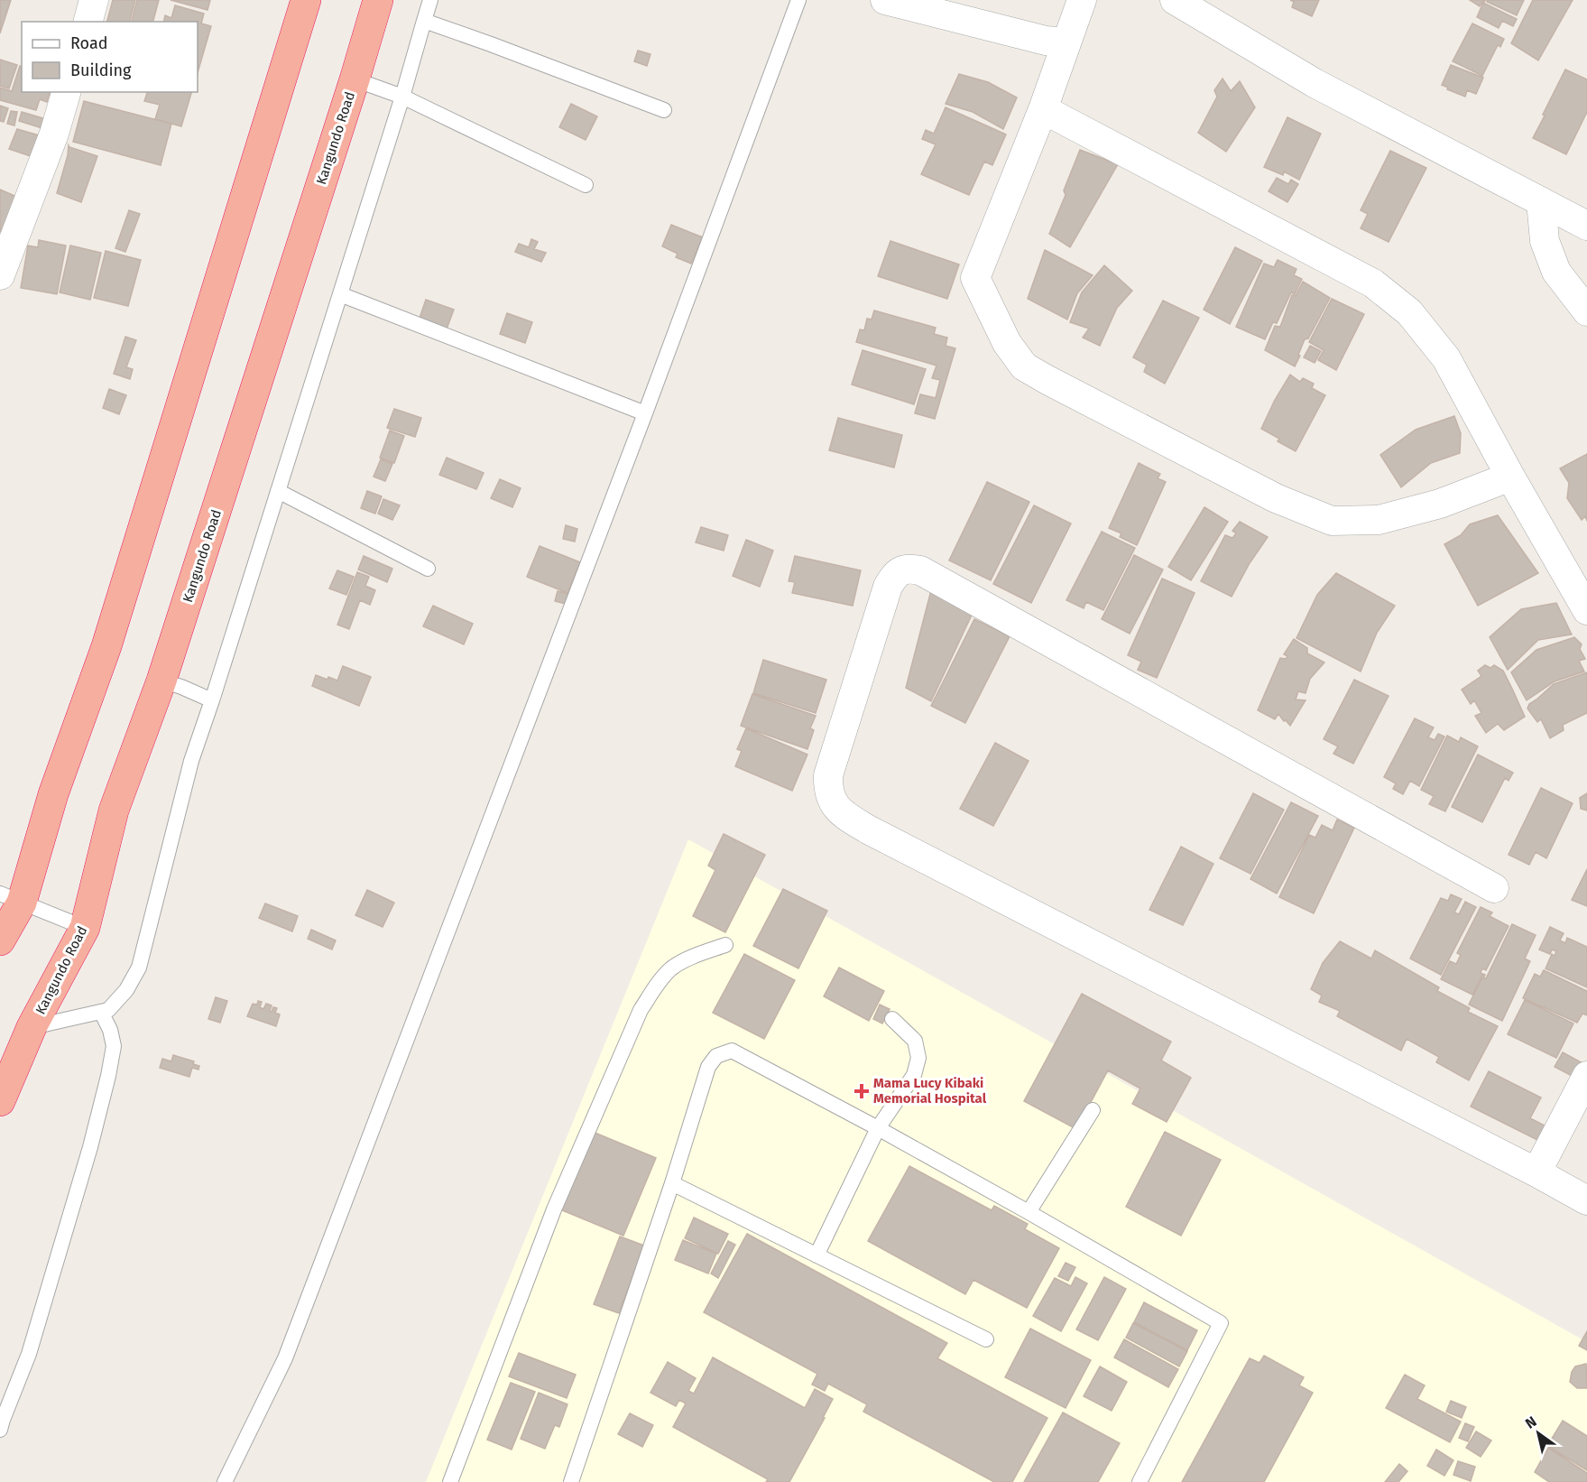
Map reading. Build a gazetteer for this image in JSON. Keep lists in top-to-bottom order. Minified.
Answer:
{"streets":{"highway":["Kangundo Road"]},"places":{"health":["Mama Lucy Kibaki Memorial Hospital"]},"legend":["Road","Building"],"north":"top left"}
